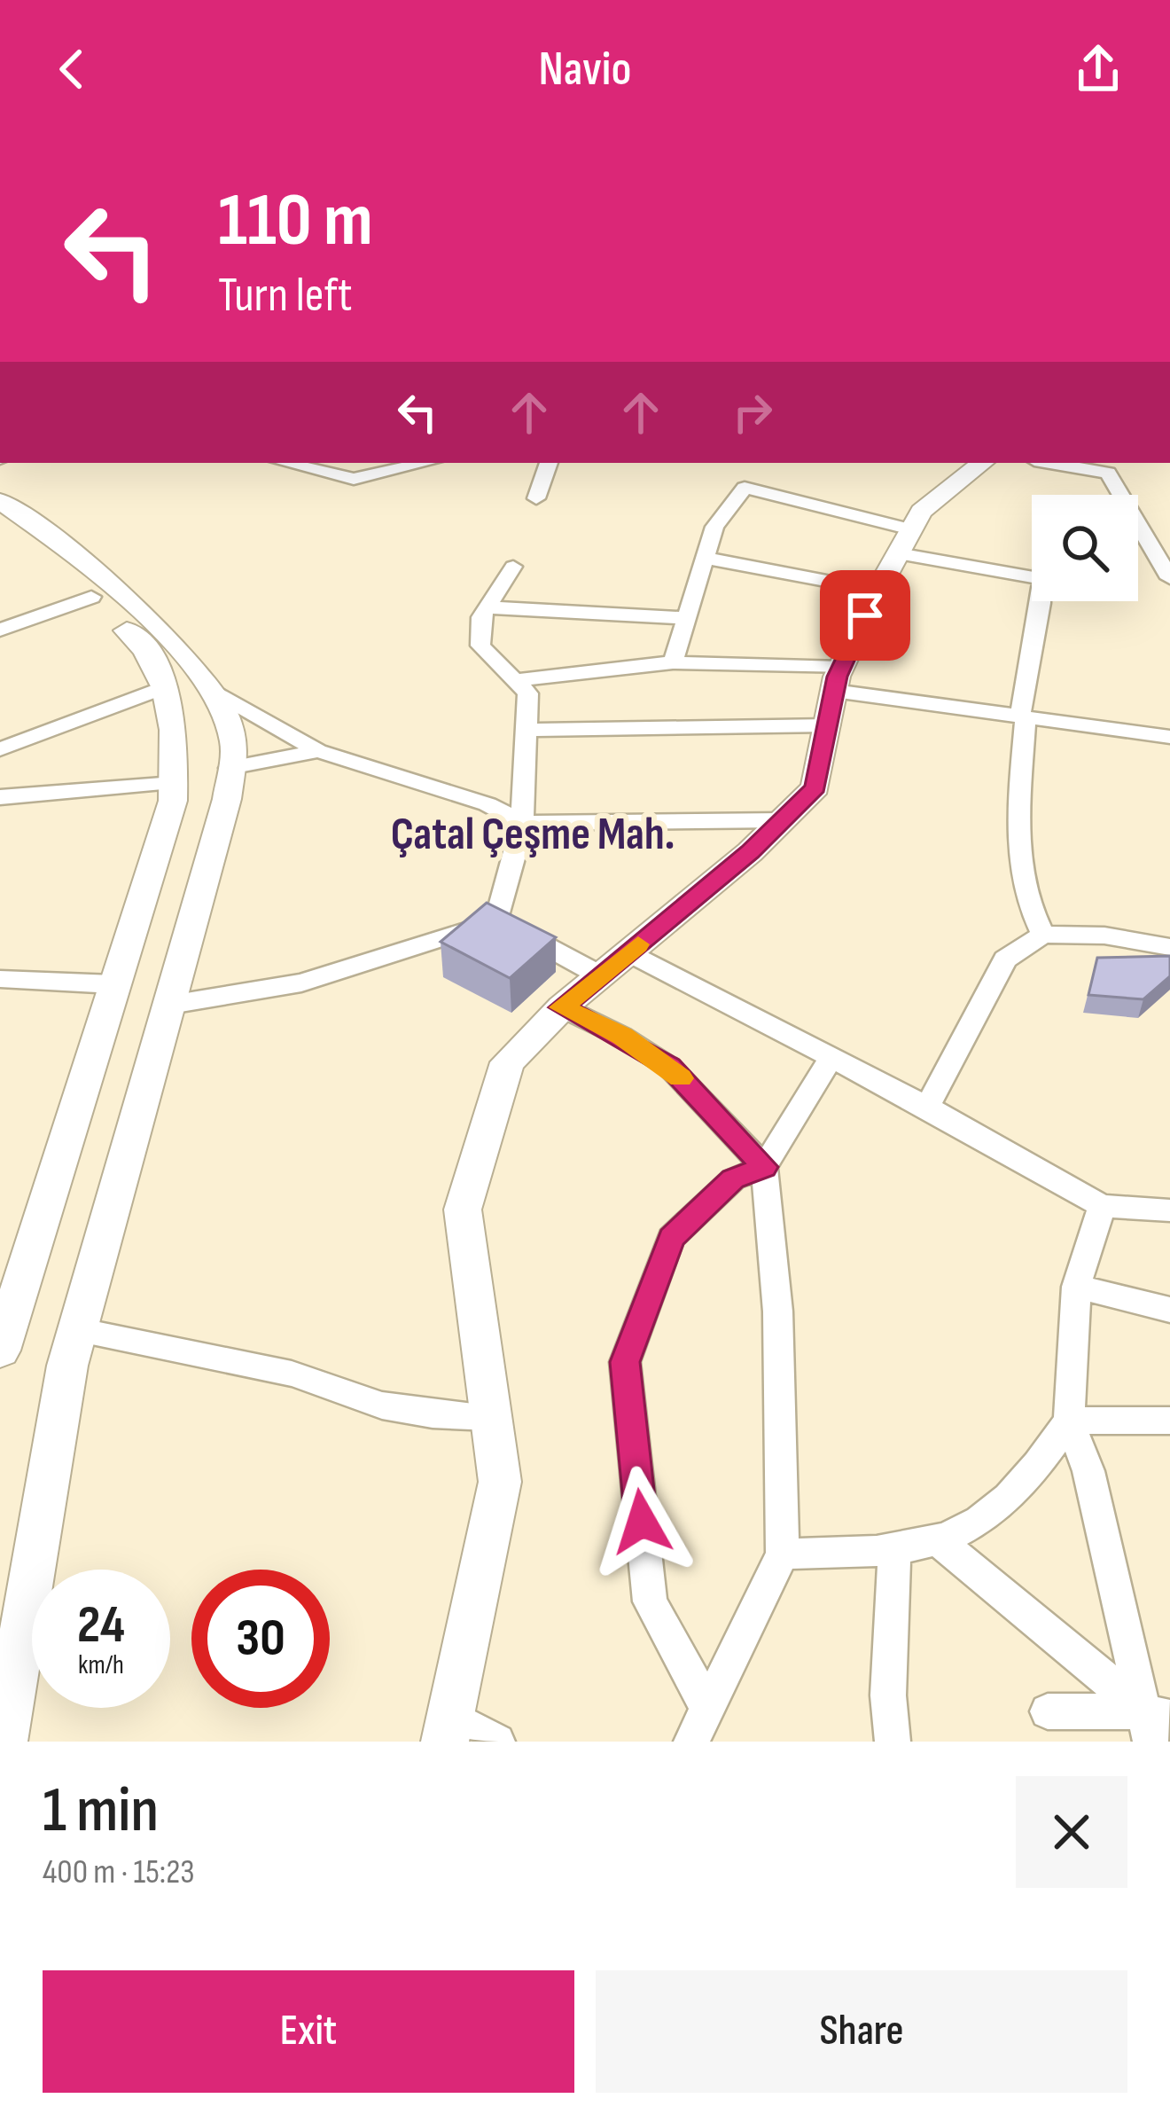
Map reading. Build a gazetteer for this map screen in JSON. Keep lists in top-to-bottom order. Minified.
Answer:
{"districts":["Çatal Çeşme Mah."],"page":{"header":"Navio","turn":["110 m","Turn left"],"speed":"24 km/h","limit":"30","heading":["1 min","400 m · 15:23"],"buttons":["Exit","Share"]}}
